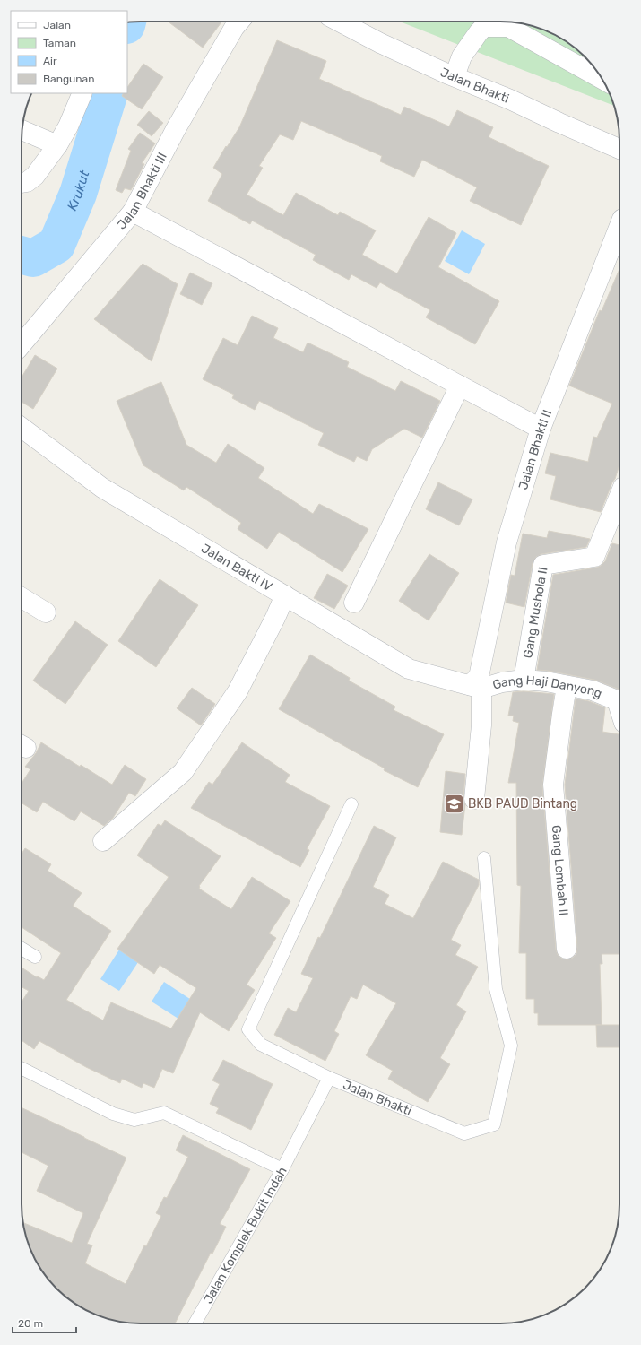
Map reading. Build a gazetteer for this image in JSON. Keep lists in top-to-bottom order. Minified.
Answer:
{"streets":{"street":["Jalan Bhakti","Jalan Bhakti III","Jalan Bhakti II","Jalan Bakti IV","Gang Mushola II","Gang Haji Danyong","Gang Lembah II"],"lane":["Jalan Komplek Bukit Indah"]},"crossings":[["Jalan Bhakti II","Jalan Bakti IV"],["Jalan Bhakti II","Gang Haji Danyong"],["Jalan Bakti IV","Gang Haji Danyong"],["Gang Mushola II","Gang Haji Danyong"],["Gang Haji Danyong","Gang Lembah II"]],"water":["Krukut"],"places":{"school or university":["BKB PAUD Bintang"]},"legend":["Jalan","Taman","Air","Bangunan"],"scale_bar":"20 m"}
